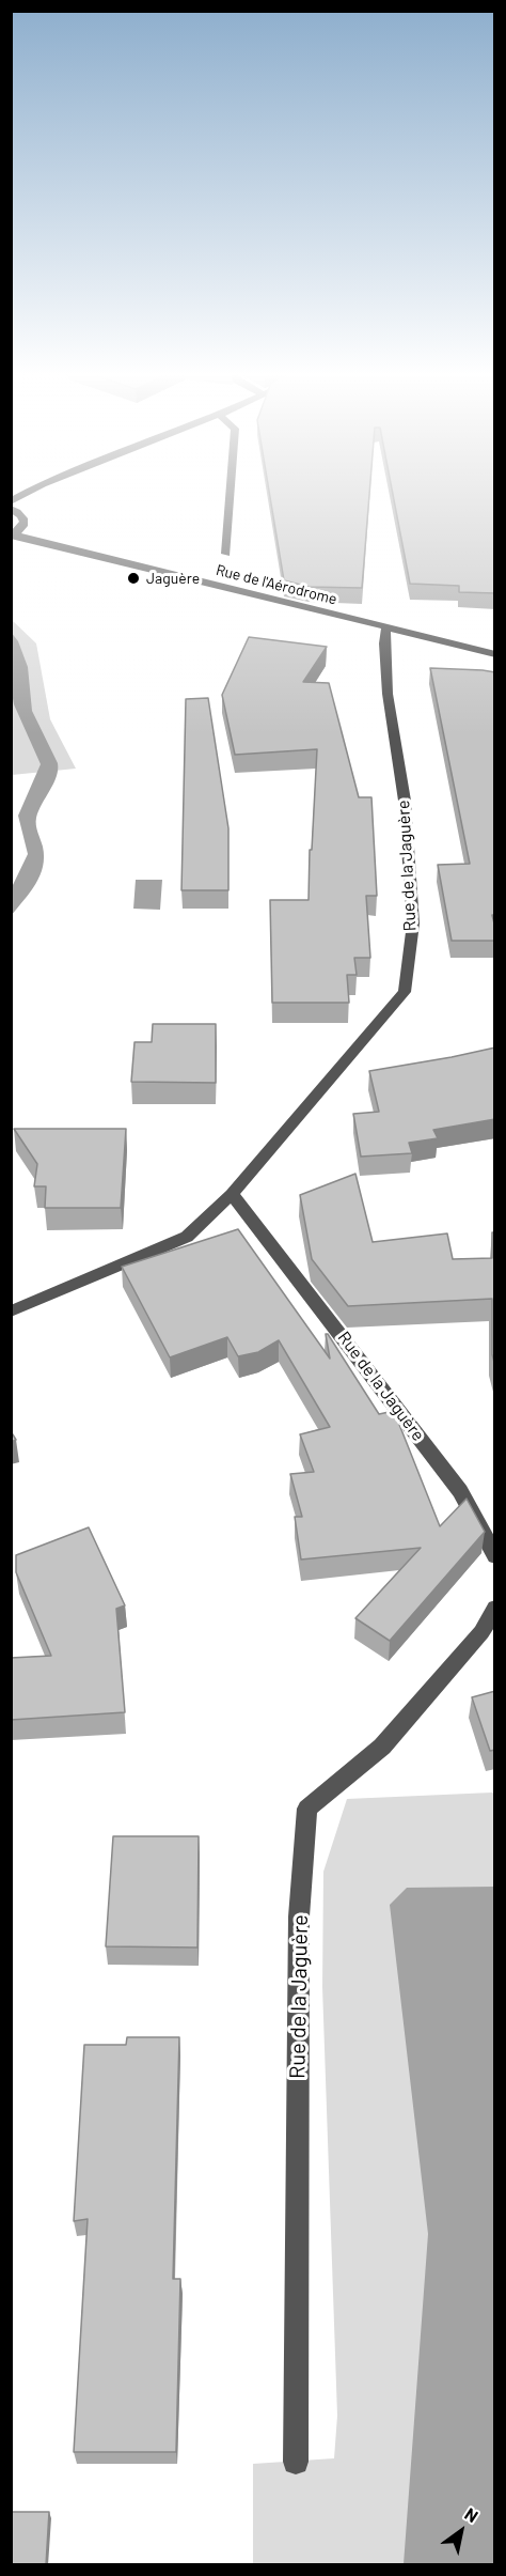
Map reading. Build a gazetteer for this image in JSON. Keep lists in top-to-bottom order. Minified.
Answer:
{"streets":{"street":["Rue de l'Aérodrome","Rue de la Jaguère"]},"crossings":[["Rue de l'Aérodrome","Rue de la Jaguère"]],"places":["Jaguère"],"north":"top right"}
